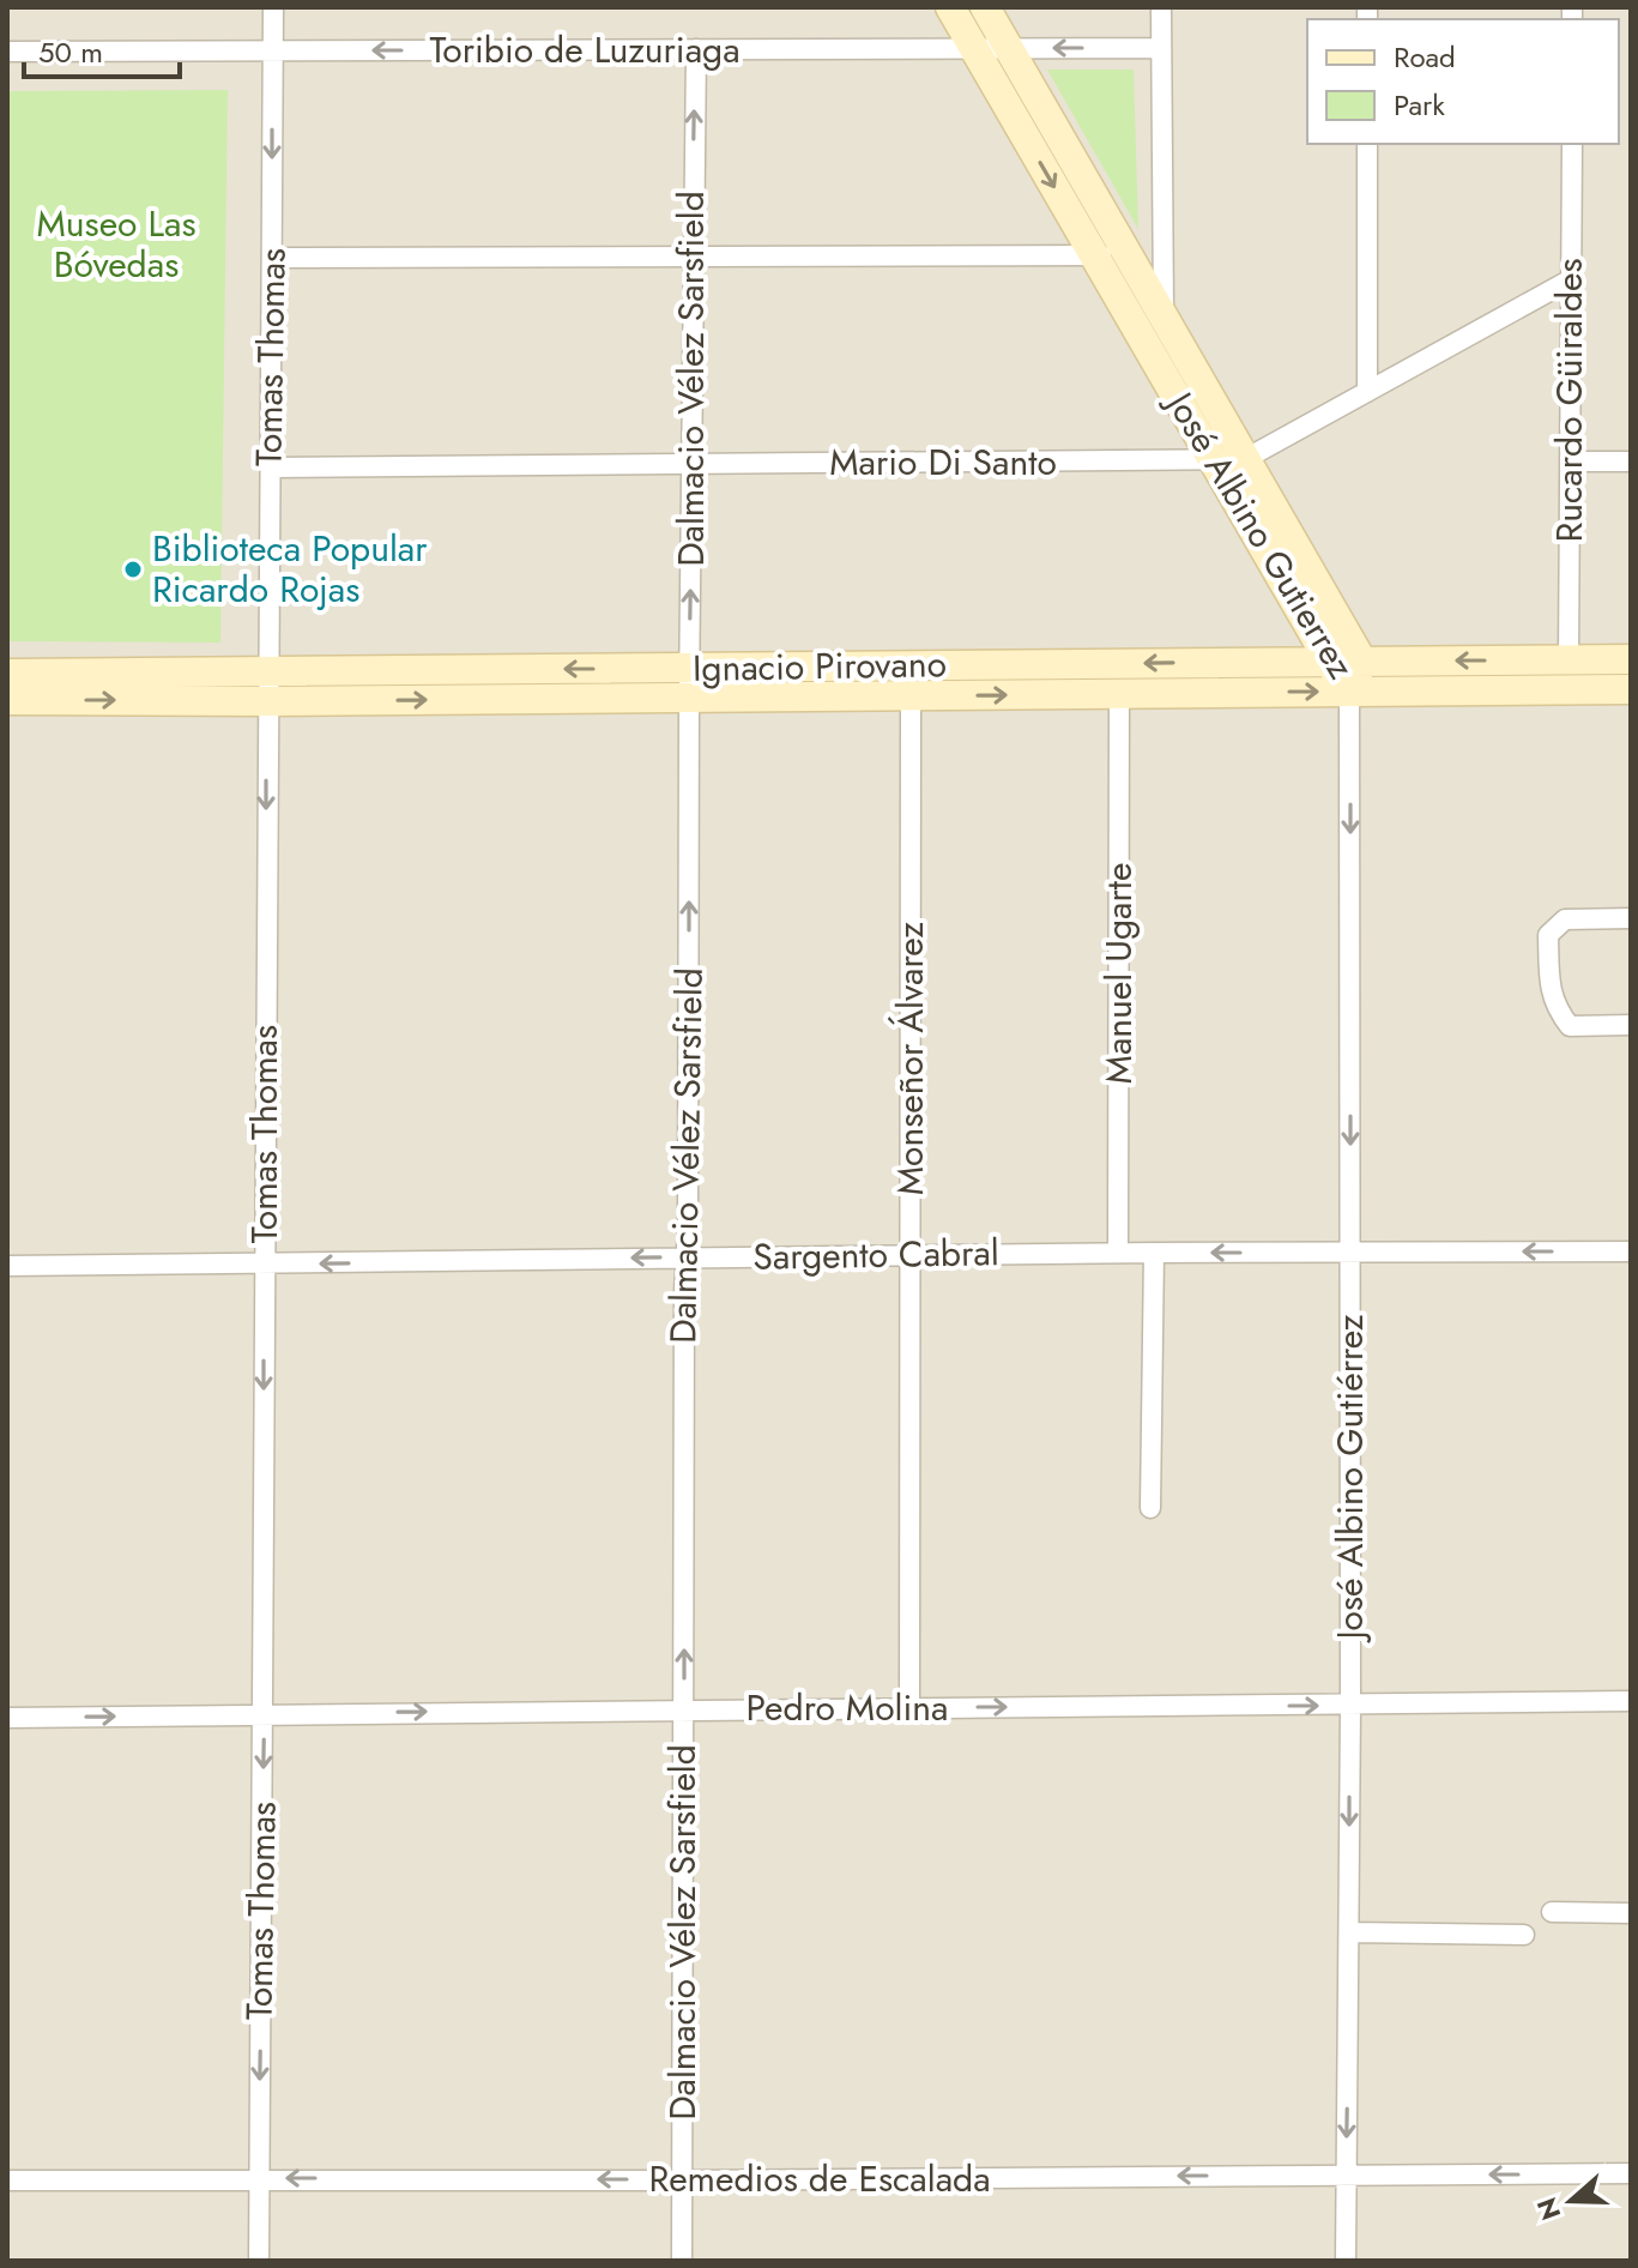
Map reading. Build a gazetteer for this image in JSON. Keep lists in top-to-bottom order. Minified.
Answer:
{"streets":{"street":["Toribio de Luzuriaga","Tomas Thomas","Dalmacio Vélez Sarsfield","Rucardo Güiraldes","Mario Di Santo","José Albino Gutierrez","Ignacio Pirovano","Manuel Ugarte","Monseñor Álvarez","Sargento Cabral","José Albino Gutiérrez","Pedro Molina","Remedios de Escalada"]},"crossings":[["Toribio de Luzuriaga","Tomas Thomas"],["Toribio de Luzuriaga","Dalmacio Vélez Sarsfield"],["Toribio de Luzuriaga","José Albino Gutierrez"],["Tomas Thomas","Mario Di Santo"],["Tomas Thomas","Ignacio Pirovano"],["Tomas Thomas","Sargento Cabral"],["Tomas Thomas","Pedro Molina"],["Tomas Thomas","Remedios de Escalada"],["Dalmacio Vélez Sarsfield","Mario Di Santo"],["Dalmacio Vélez Sarsfield","Ignacio Pirovano"],["Dalmacio Vélez Sarsfield","Sargento Cabral"],["Dalmacio Vélez Sarsfield","Pedro Molina"],["Dalmacio Vélez Sarsfield","Remedios de Escalada"],["Rucardo Güiraldes","Mario Di Santo"],["Rucardo Güiraldes","Ignacio Pirovano"],["Mario Di Santo","José Albino Gutierrez"],["José Albino Gutierrez","Ignacio Pirovano"],["José Albino Gutierrez","José Albino Gutiérrez"],["Ignacio Pirovano","Manuel Ugarte"],["Ignacio Pirovano","Monseñor Álvarez"],["Ignacio Pirovano","José Albino Gutiérrez"],["Manuel Ugarte","Sargento Cabral"],["Monseñor Álvarez","Sargento Cabral"],["Monseñor Álvarez","Pedro Molina"],["Sargento Cabral","José Albino Gutiérrez"],["José Albino Gutiérrez","Pedro Molina"],["José Albino Gutiérrez","Remedios de Escalada"]],"one_way":["Toribio de Luzuriaga","Tomas Thomas","Dalmacio Vélez Sarsfield","Sargento Cabral","José Albino Gutiérrez","Pedro Molina","Remedios de Escalada"],"parks":["Museo Las Bóvedas"],"places":["Biblioteca Popular Ricardo Rojas"],"legend":["Road","Park"],"scale_bar":"50 m","north":"left"}
